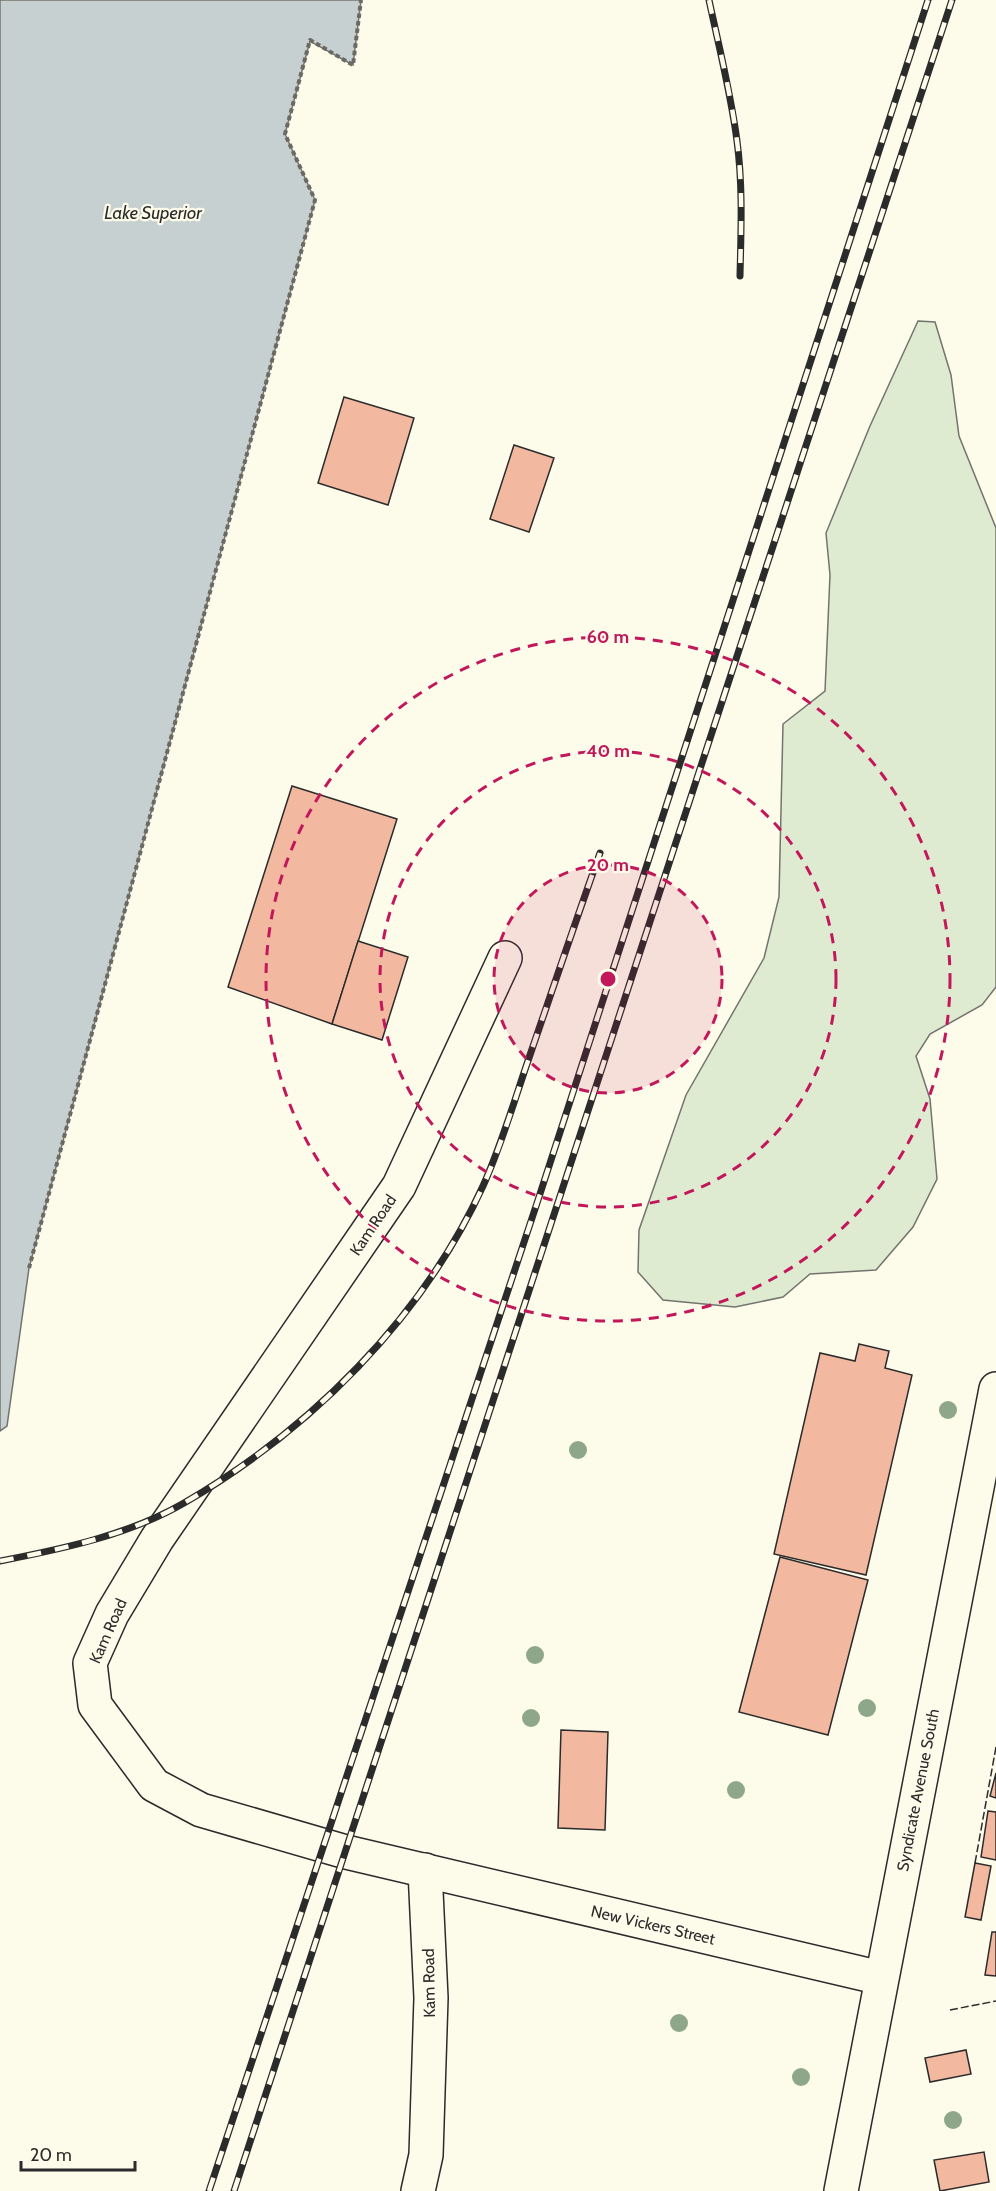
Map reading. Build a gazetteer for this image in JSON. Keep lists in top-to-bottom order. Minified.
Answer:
{"streets":{"street":["Kam Road","Syndicate Avenue South","New Vickers Street"]},"crossings":[["Kam Road","New Vickers Street"],["Syndicate Avenue South","New Vickers Street"]],"water":["Lake Superior"],"scale_bar":"20 m","rings":["60 m","40 m","20 m"]}
